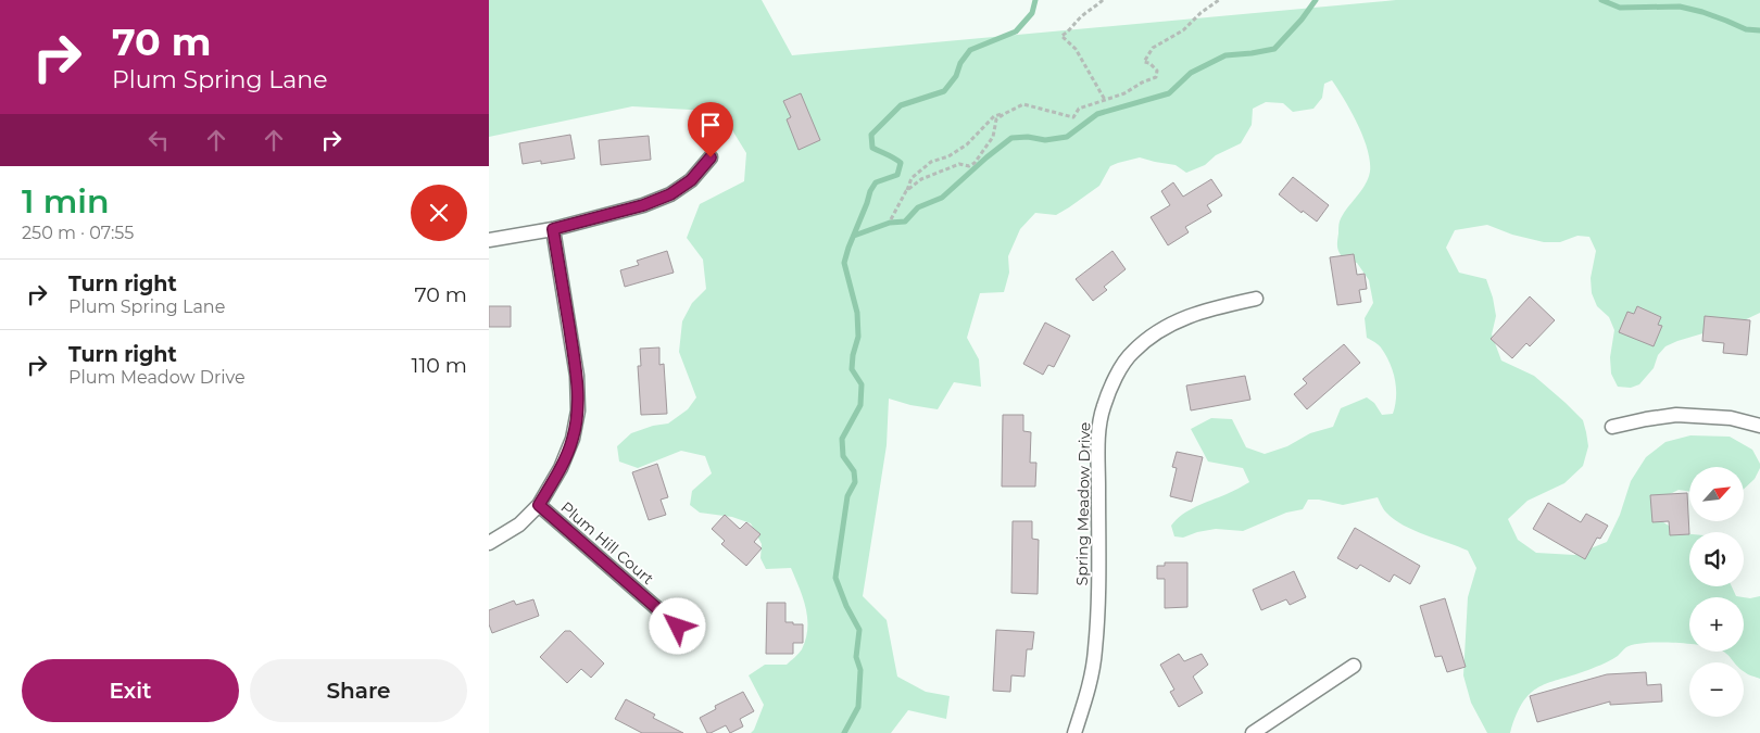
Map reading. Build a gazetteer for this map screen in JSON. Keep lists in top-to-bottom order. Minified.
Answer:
{"streets":{"street":["Spring Meadow Drive","Plum Hill Court"]},"north":"top right","page":{"turn":["70 m","Plum Spring Lane"],"heading":["1 min","250 m · 07:55"],"list":[{"name":"Turn right","note":"Plum Spring Lane","value":"70 m"},{"name":"Turn right","note":"Plum Meadow Drive","value":"110 m"}],"map_buttons":["+","−"],"buttons":["Exit","Share"]}}
